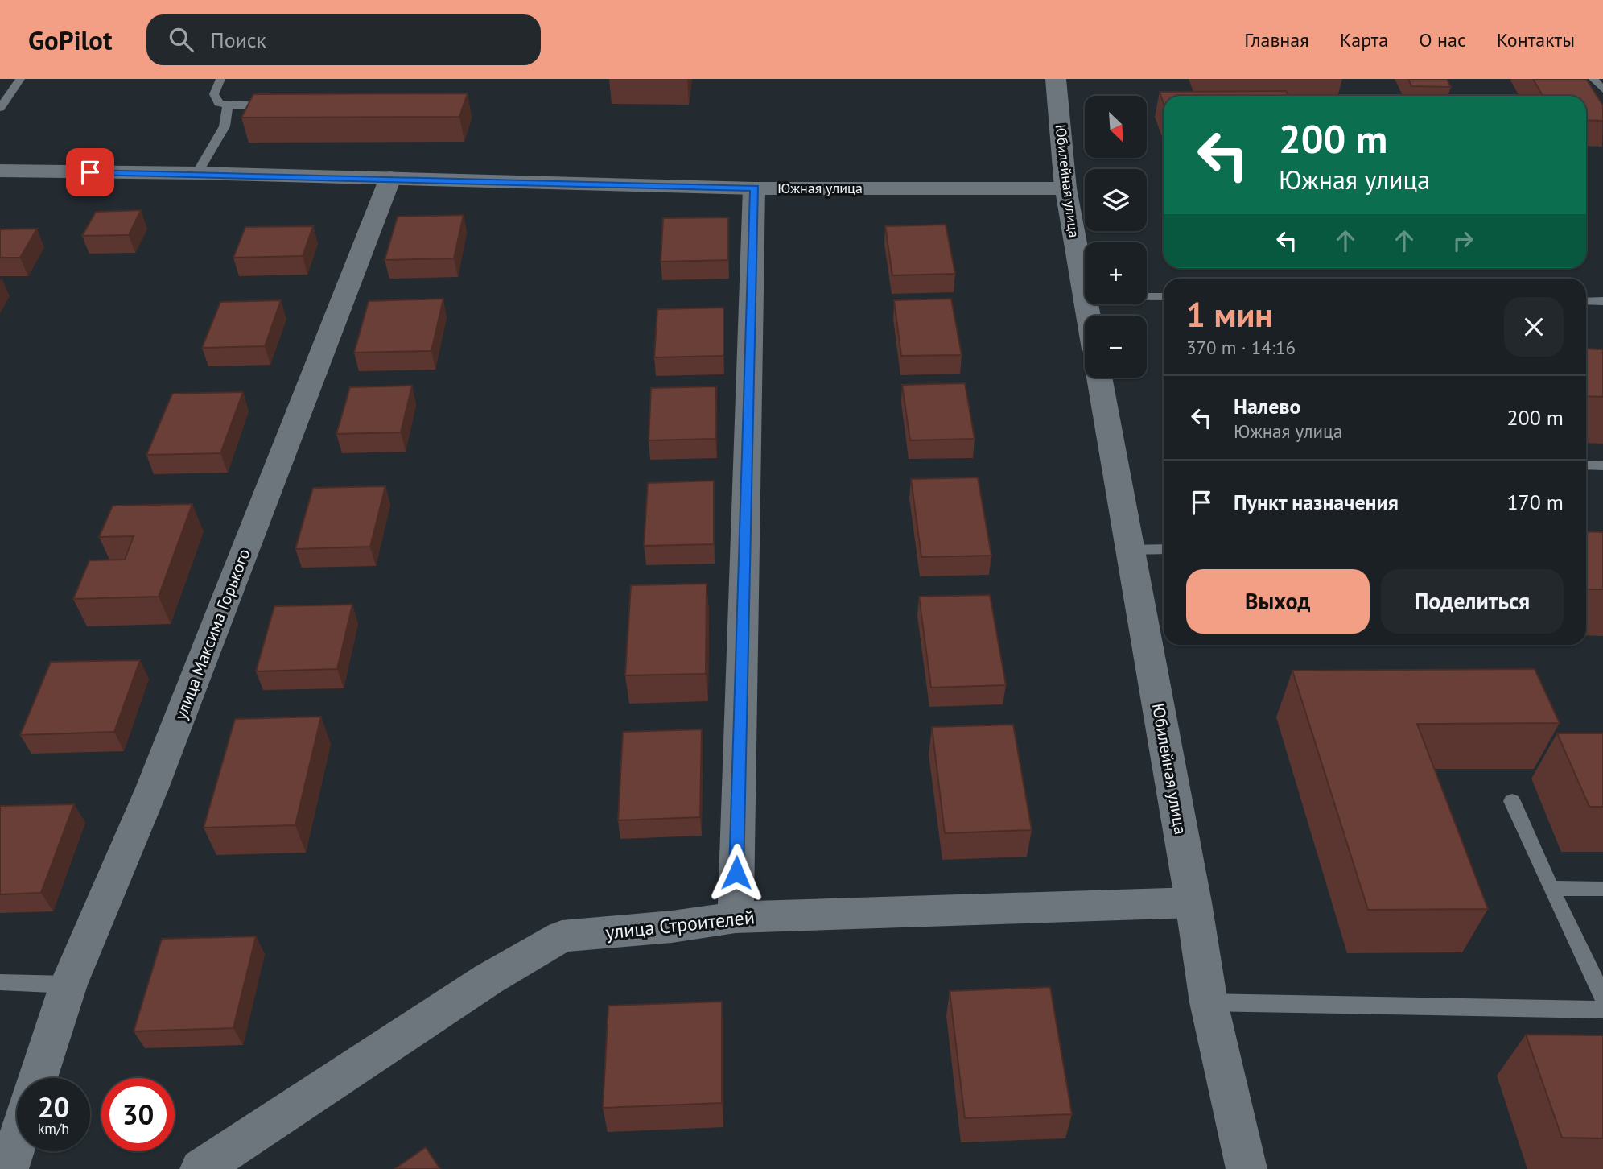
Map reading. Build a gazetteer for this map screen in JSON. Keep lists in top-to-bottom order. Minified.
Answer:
{"streets":{"street":["Юбилейная улица","Южная улица","улица Максима Горького","улица Строителей"]},"crossings":[["Юбилейная улица","Южная улица"],["Юбилейная улица","улица Строителей"],["Южная улица","улица Максима Горького"]],"north":"bottom right","page":{"header":"GoPilot","search":"Поиск","nav":["Главная","Карта","О нас","Контакты"],"map_buttons":["+","−"],"turn":["200 m","Южная улица"],"heading":["1 мин","370 m · 14:16"],"list":[{"name":"Налево","note":"Южная улица","value":"200 m"},{"name":"Пункт назначения","value":"170 m"}],"buttons":["Выход","Поделиться"],"speed":"20 km/h","limit":"30"}}
